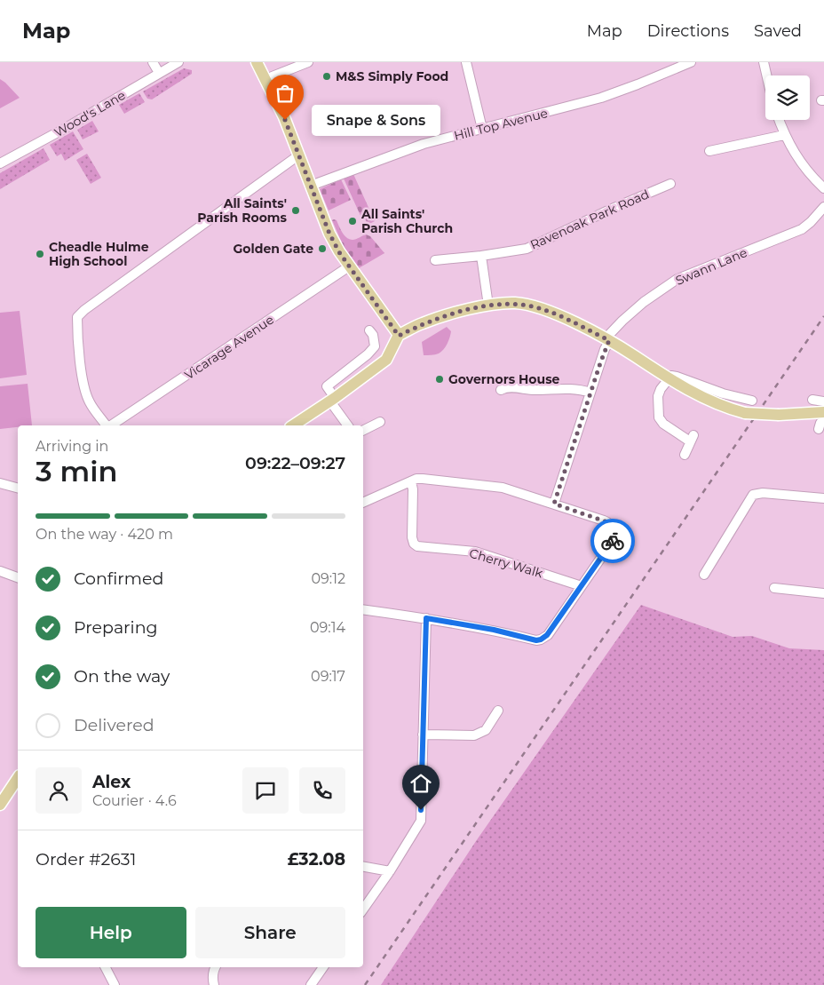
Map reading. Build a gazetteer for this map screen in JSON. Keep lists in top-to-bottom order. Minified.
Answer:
{"streets":{"street":["Wood's Lane","Hill Top Avenue","Ravenoak Park Road","Swann Lane","Vicarage Avenue","Cherry Walk"]},"places":["M&S Simply Food","Snape & Sons","All Saints' Parish Rooms","All Saints' Parish Church","Golden Gate","Cheadle Hulme High School","Governors House"],"page":{"header":"Map","nav":["Map","Directions","Saved"],"bubble":"Snape & Sons","heading":["3 min","Arriving in","09:22–09:27"],"panel":["Alex","Courier · 4.6","Order #2631","£32.08"],"bar":"On the way · 420 m","list":[["Confirmed","09:12"],["Preparing","09:14"],["On the way","09:17"],"Delivered"],"buttons":["Help","Share"]}}
